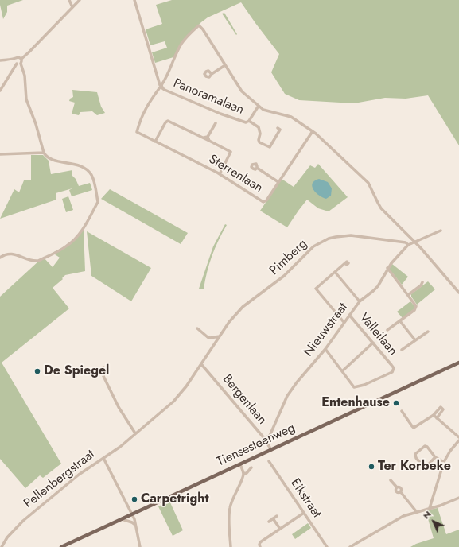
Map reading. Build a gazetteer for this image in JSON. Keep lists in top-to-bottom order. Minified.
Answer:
{"streets":{"main road":["Tiensesteenweg"],"street":["Panoramalaan","Sterrenlaan","Pimberg","Nieuwstraat","Valleilaan","Bergenlaan","Pellenbergstraat","Eikstraat"]},"crossings":[["Panoramalaan","Sterrenlaan"],["Pimberg","Nieuwstraat"],["Pimberg","Bergenlaan"],["Pimberg","Pellenbergstraat"],["Nieuwstraat","Valleilaan"],["Nieuwstraat","Bergenlaan"],["Bergenlaan","Tiensesteenweg"]],"places":["De Spiegel","Entenhause","Ter Korbeke","Carpetright"],"north":"top left"}
